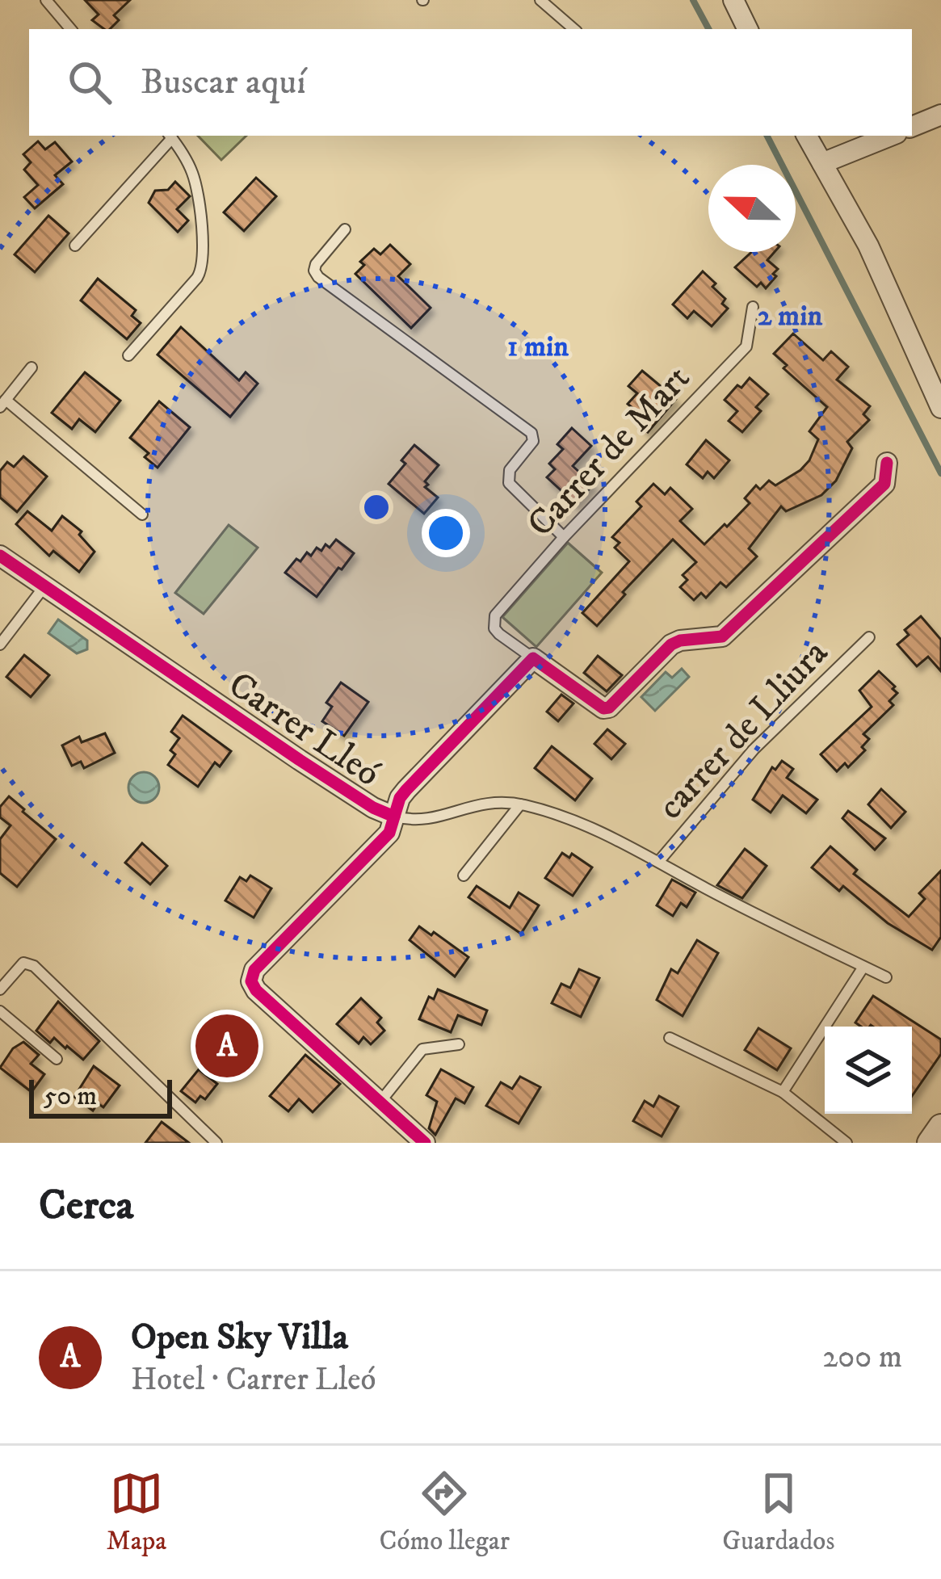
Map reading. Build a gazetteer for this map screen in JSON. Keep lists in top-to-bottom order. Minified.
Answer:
{"streets":{"street":["Carrer Lleó"],"lane":["Carrer de Mart","carrer de Lliura"]},"crossings":[["Carrer Lleó","carrer de Lliura"]],"scale_bar":"50 m","north":"left","page":{"search":"Buscar aquí","pins":"A","scale":"50 m","heading":"Cerca","list":[{"mark":"A","name":"Open Sky Villa","note":"Hotel · Carrer Lleó","value":"200 m"}],"nav":["Mapa","Cómo llegar","Guardados"]},"rings":["2 min","1 min"]}
